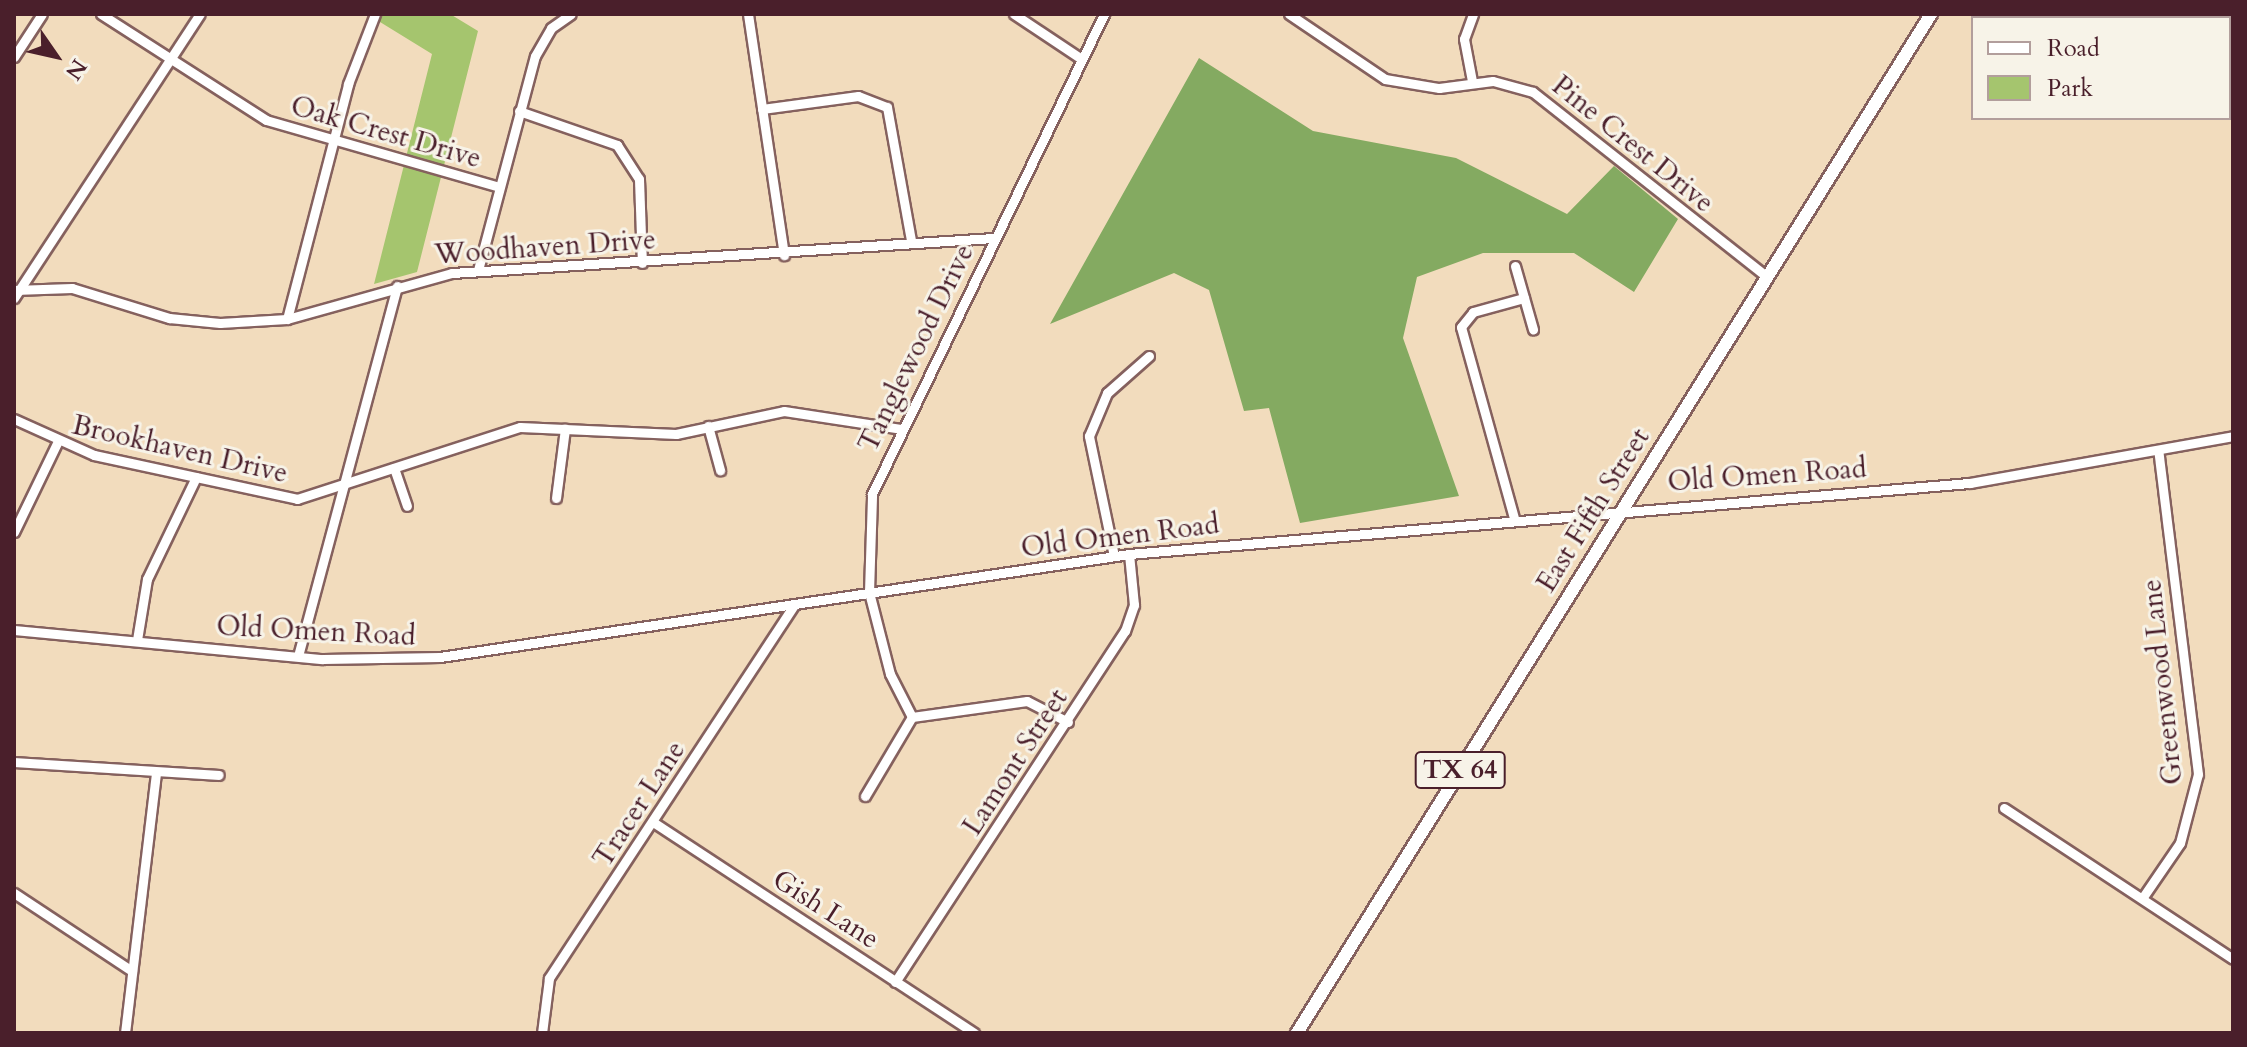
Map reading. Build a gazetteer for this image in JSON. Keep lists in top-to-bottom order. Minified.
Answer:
{"streets":{"main road":["East Fifth Street","TX 64"],"street":["Oak Crest Drive","Pine Crest Drive","Woodhaven Drive","Tanglewood Drive","Brookhaven Drive","Old Omen Road","Greenwood Lane","Lamont Street","Tracer Lane","Gish Lane"]},"crossings":[["Pine Crest Drive","East Fifth Street"],["Woodhaven Drive","Tanglewood Drive"],["Tanglewood Drive","Brookhaven Drive"],["Tanglewood Drive","Old Omen Road"],["Old Omen Road","East Fifth Street"],["Old Omen Road","Greenwood Lane"],["Old Omen Road","Lamont Street"],["Old Omen Road","Tracer Lane"],["Lamont Street","Gish Lane"],["Tracer Lane","Gish Lane"]],"legend":["Road","Park"],"north":"bottom right"}
